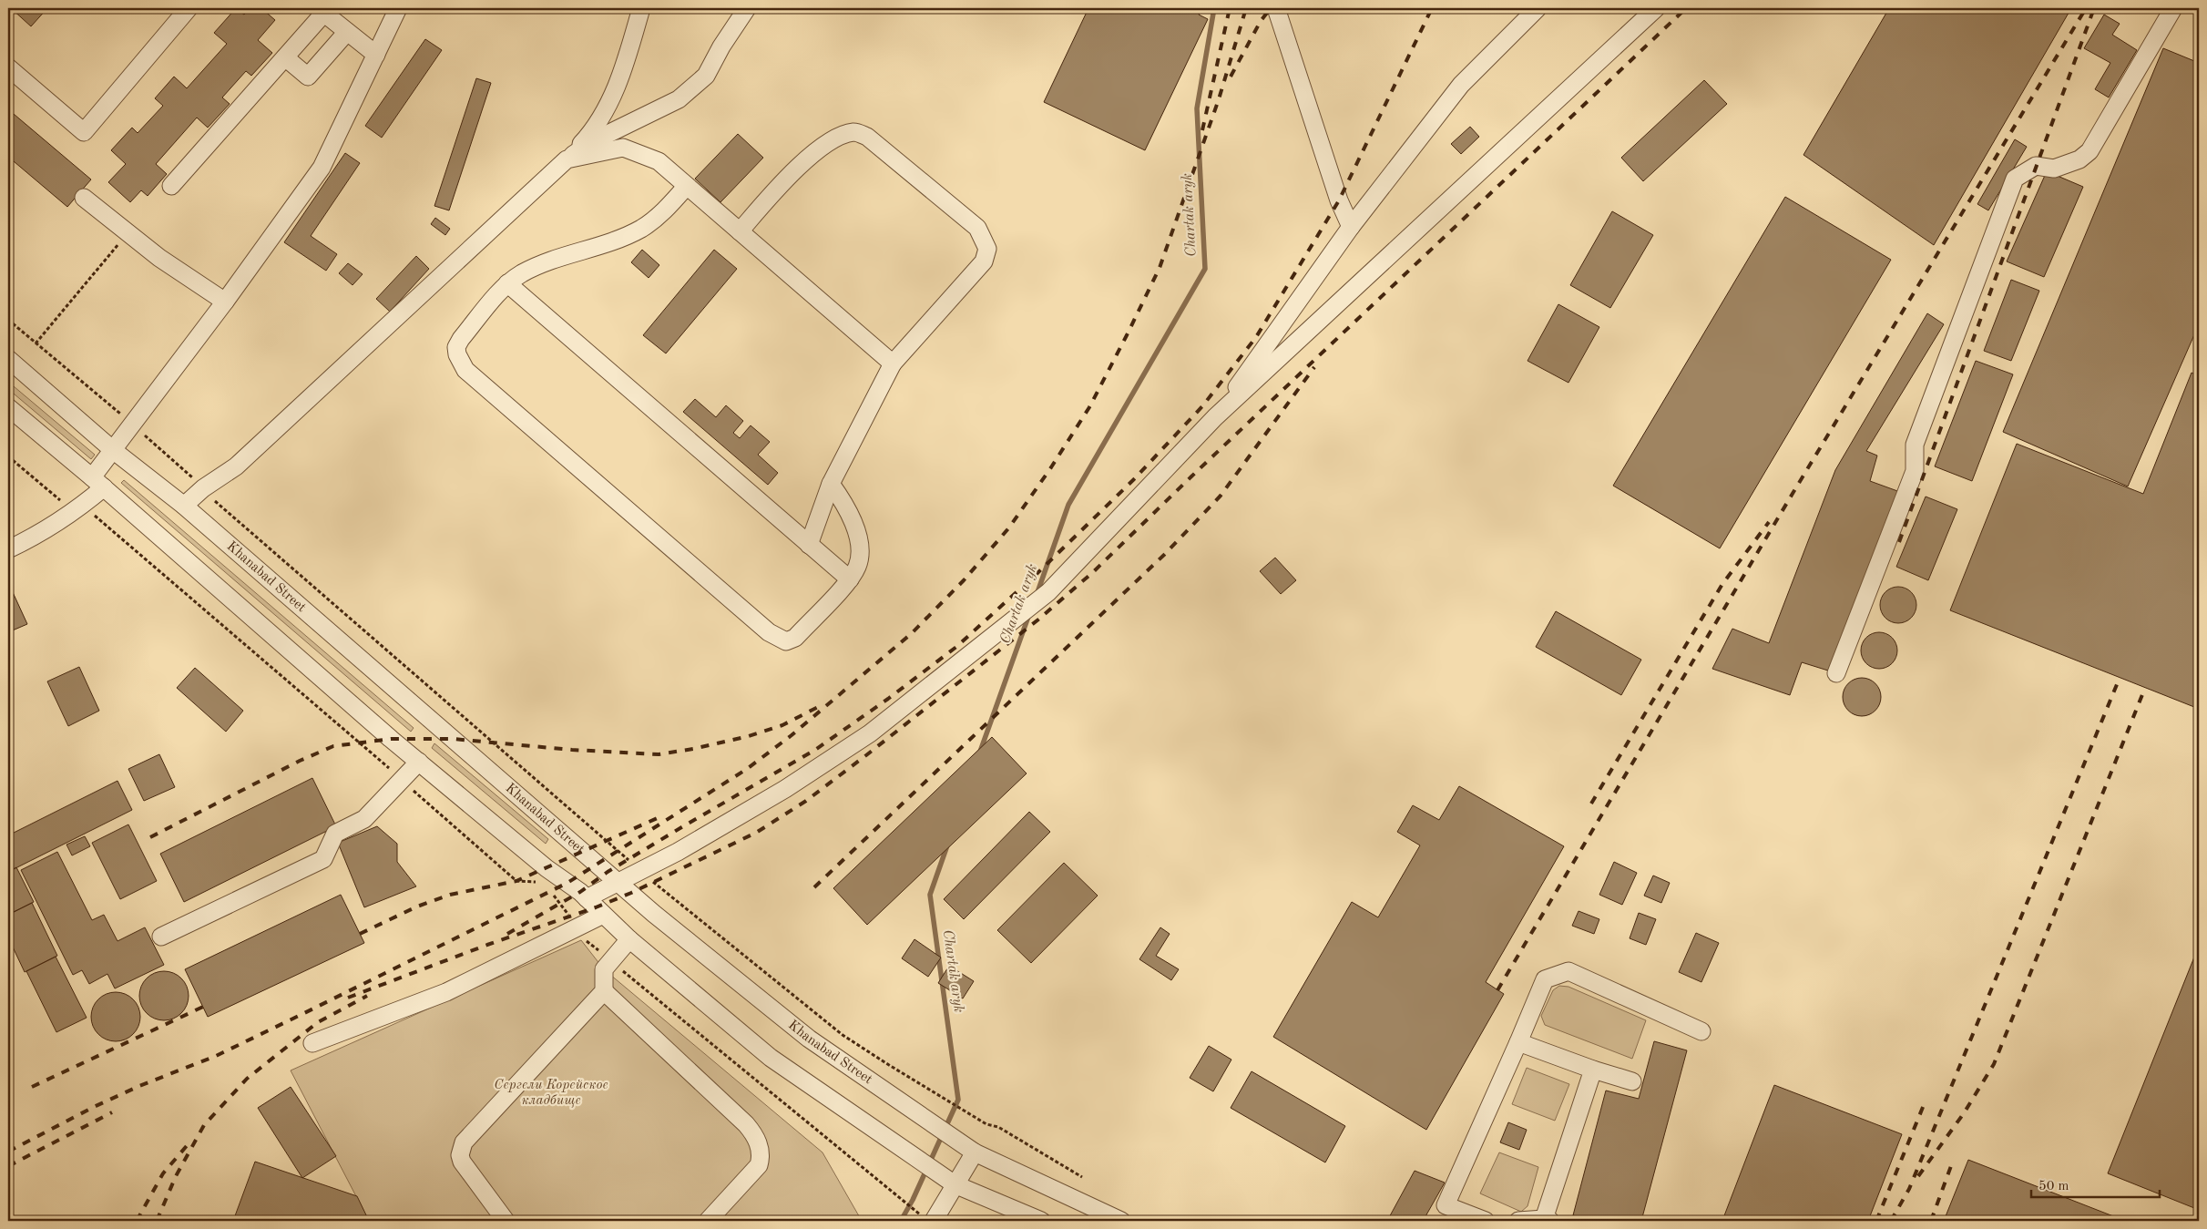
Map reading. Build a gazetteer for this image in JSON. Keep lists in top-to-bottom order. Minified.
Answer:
{"streets":{"street":["Khanabad Street"]},"water":["Chartak aryk"],"parks":["Сергели Корейское кладбище"],"scale_bar":"50 m"}
